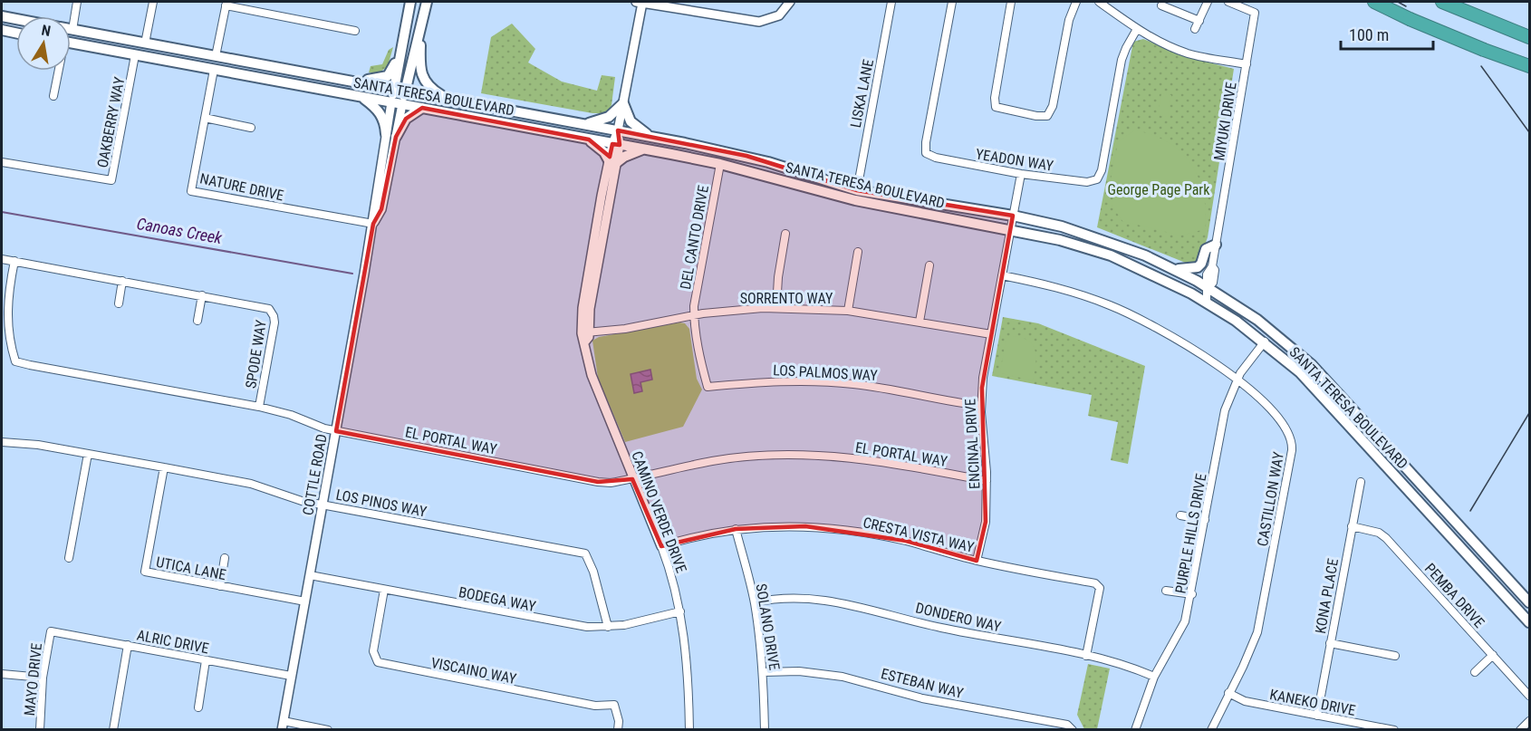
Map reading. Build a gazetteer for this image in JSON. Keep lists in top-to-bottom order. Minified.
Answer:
{"streets":{"main road":["SANTA TERESA BOULEVARD","COTTLE ROAD"],"street":["LISKA LANE","MIYUKI DRIVE","OAKBERRY WAY","YEADON WAY","NATURE DRIVE","DEL CANTO DRIVE","SORRENTO WAY","SPODE WAY","LOS PALMOS WAY","EL PORTAL WAY","ENCINAL DRIVE","CASTILLON WAY","LOS PINOS WAY","CAMINO VERDE DRIVE","PURPLE HILLS DRIVE","CRESTA VISTA WAY","UTICA LANE","PEMBA DRIVE","KONA PLACE","BODEGA WAY","DONDERO WAY","SOLANO DRIVE","ALRIC DRIVE","VISCAINO WAY","MAYO DRIVE","ESTEBAN WAY","KANEKO DRIVE"]},"crossings":[["LISKA LANE","SANTA TERESA BOULEVARD"],["SANTA TERESA BOULEVARD","MIYUKI DRIVE"],["SANTA TERESA BOULEVARD","OAKBERRY WAY"],["SANTA TERESA BOULEVARD","NATURE DRIVE"],["SANTA TERESA BOULEVARD","DEL CANTO DRIVE"],["SANTA TERESA BOULEVARD","ENCINAL DRIVE"],["SANTA TERESA BOULEVARD","COTTLE ROAD"],["SANTA TERESA BOULEVARD","CAMINO VERDE DRIVE"],["SANTA TERESA BOULEVARD","PURPLE HILLS DRIVE"],["YEADON WAY","ENCINAL DRIVE"],["NATURE DRIVE","COTTLE ROAD"],["DEL CANTO DRIVE","SORRENTO WAY"],["DEL CANTO DRIVE","LOS PALMOS WAY"],["SORRENTO WAY","LOS PALMOS WAY"],["SORRENTO WAY","ENCINAL DRIVE"],["SORRENTO WAY","CAMINO VERDE DRIVE"],["SPODE WAY","EL PORTAL WAY"],["LOS PALMOS WAY","ENCINAL DRIVE"],["EL PORTAL WAY","ENCINAL DRIVE"],["EL PORTAL WAY","COTTLE ROAD"],["EL PORTAL WAY","CAMINO VERDE DRIVE"],["ENCINAL DRIVE","CASTILLON WAY"],["ENCINAL DRIVE","CRESTA VISTA WAY"],["COTTLE ROAD","LOS PINOS WAY"],["COTTLE ROAD","UTICA LANE"],["COTTLE ROAD","BODEGA WAY"],["COTTLE ROAD","ALRIC DRIVE"],["CASTILLON WAY","PURPLE HILLS DRIVE"],["CASTILLON WAY","KANEKO DRIVE"],["LOS PINOS WAY","UTICA LANE"],["LOS PINOS WAY","BODEGA WAY"],["CAMINO VERDE DRIVE","CRESTA VISTA WAY"],["CAMINO VERDE DRIVE","BODEGA WAY"],["PURPLE HILLS DRIVE","DONDERO WAY"],["CRESTA VISTA WAY","DONDERO WAY"],["CRESTA VISTA WAY","SOLANO DRIVE"],["PEMBA DRIVE","KONA PLACE"],["KONA PLACE","KANEKO DRIVE"],["BODEGA WAY","VISCAINO WAY"],["DONDERO WAY","SOLANO DRIVE"],["SOLANO DRIVE","ESTEBAN WAY"],["ALRIC DRIVE","MAYO DRIVE"]],"water":["Canoas Creek"],"parks":["George Page Park"],"scale_bar":"100 m","north":"top"}
